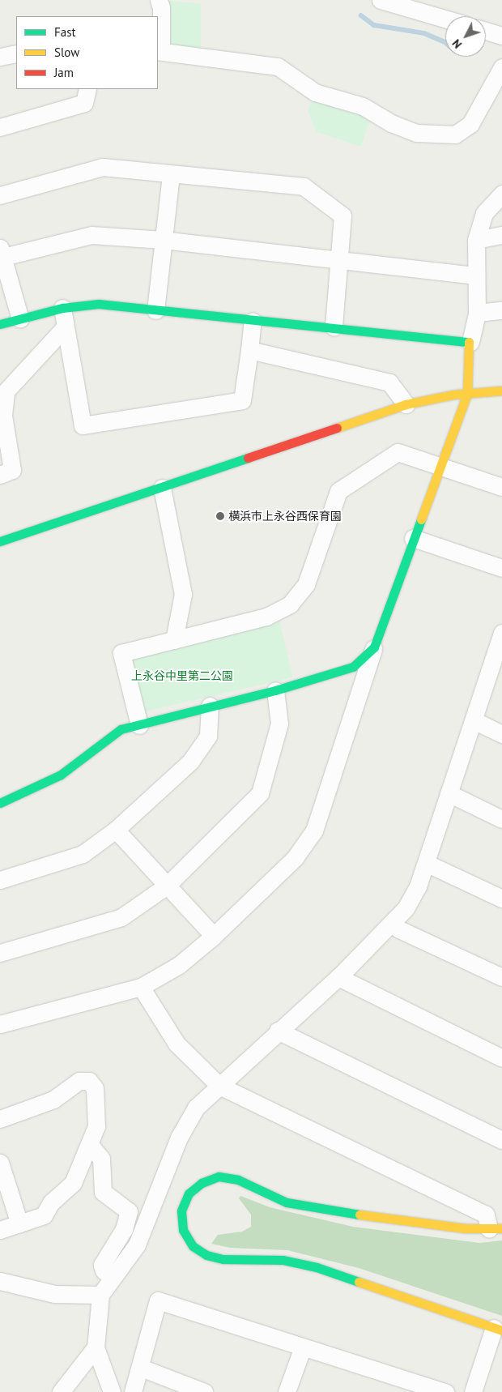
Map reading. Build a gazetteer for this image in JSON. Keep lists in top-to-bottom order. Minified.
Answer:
{"parks":["上永谷中里第二公園"],"places":["横浜市上永谷西保育園"],"legend":["Fast","Slow","Jam"],"north":"bottom left"}
